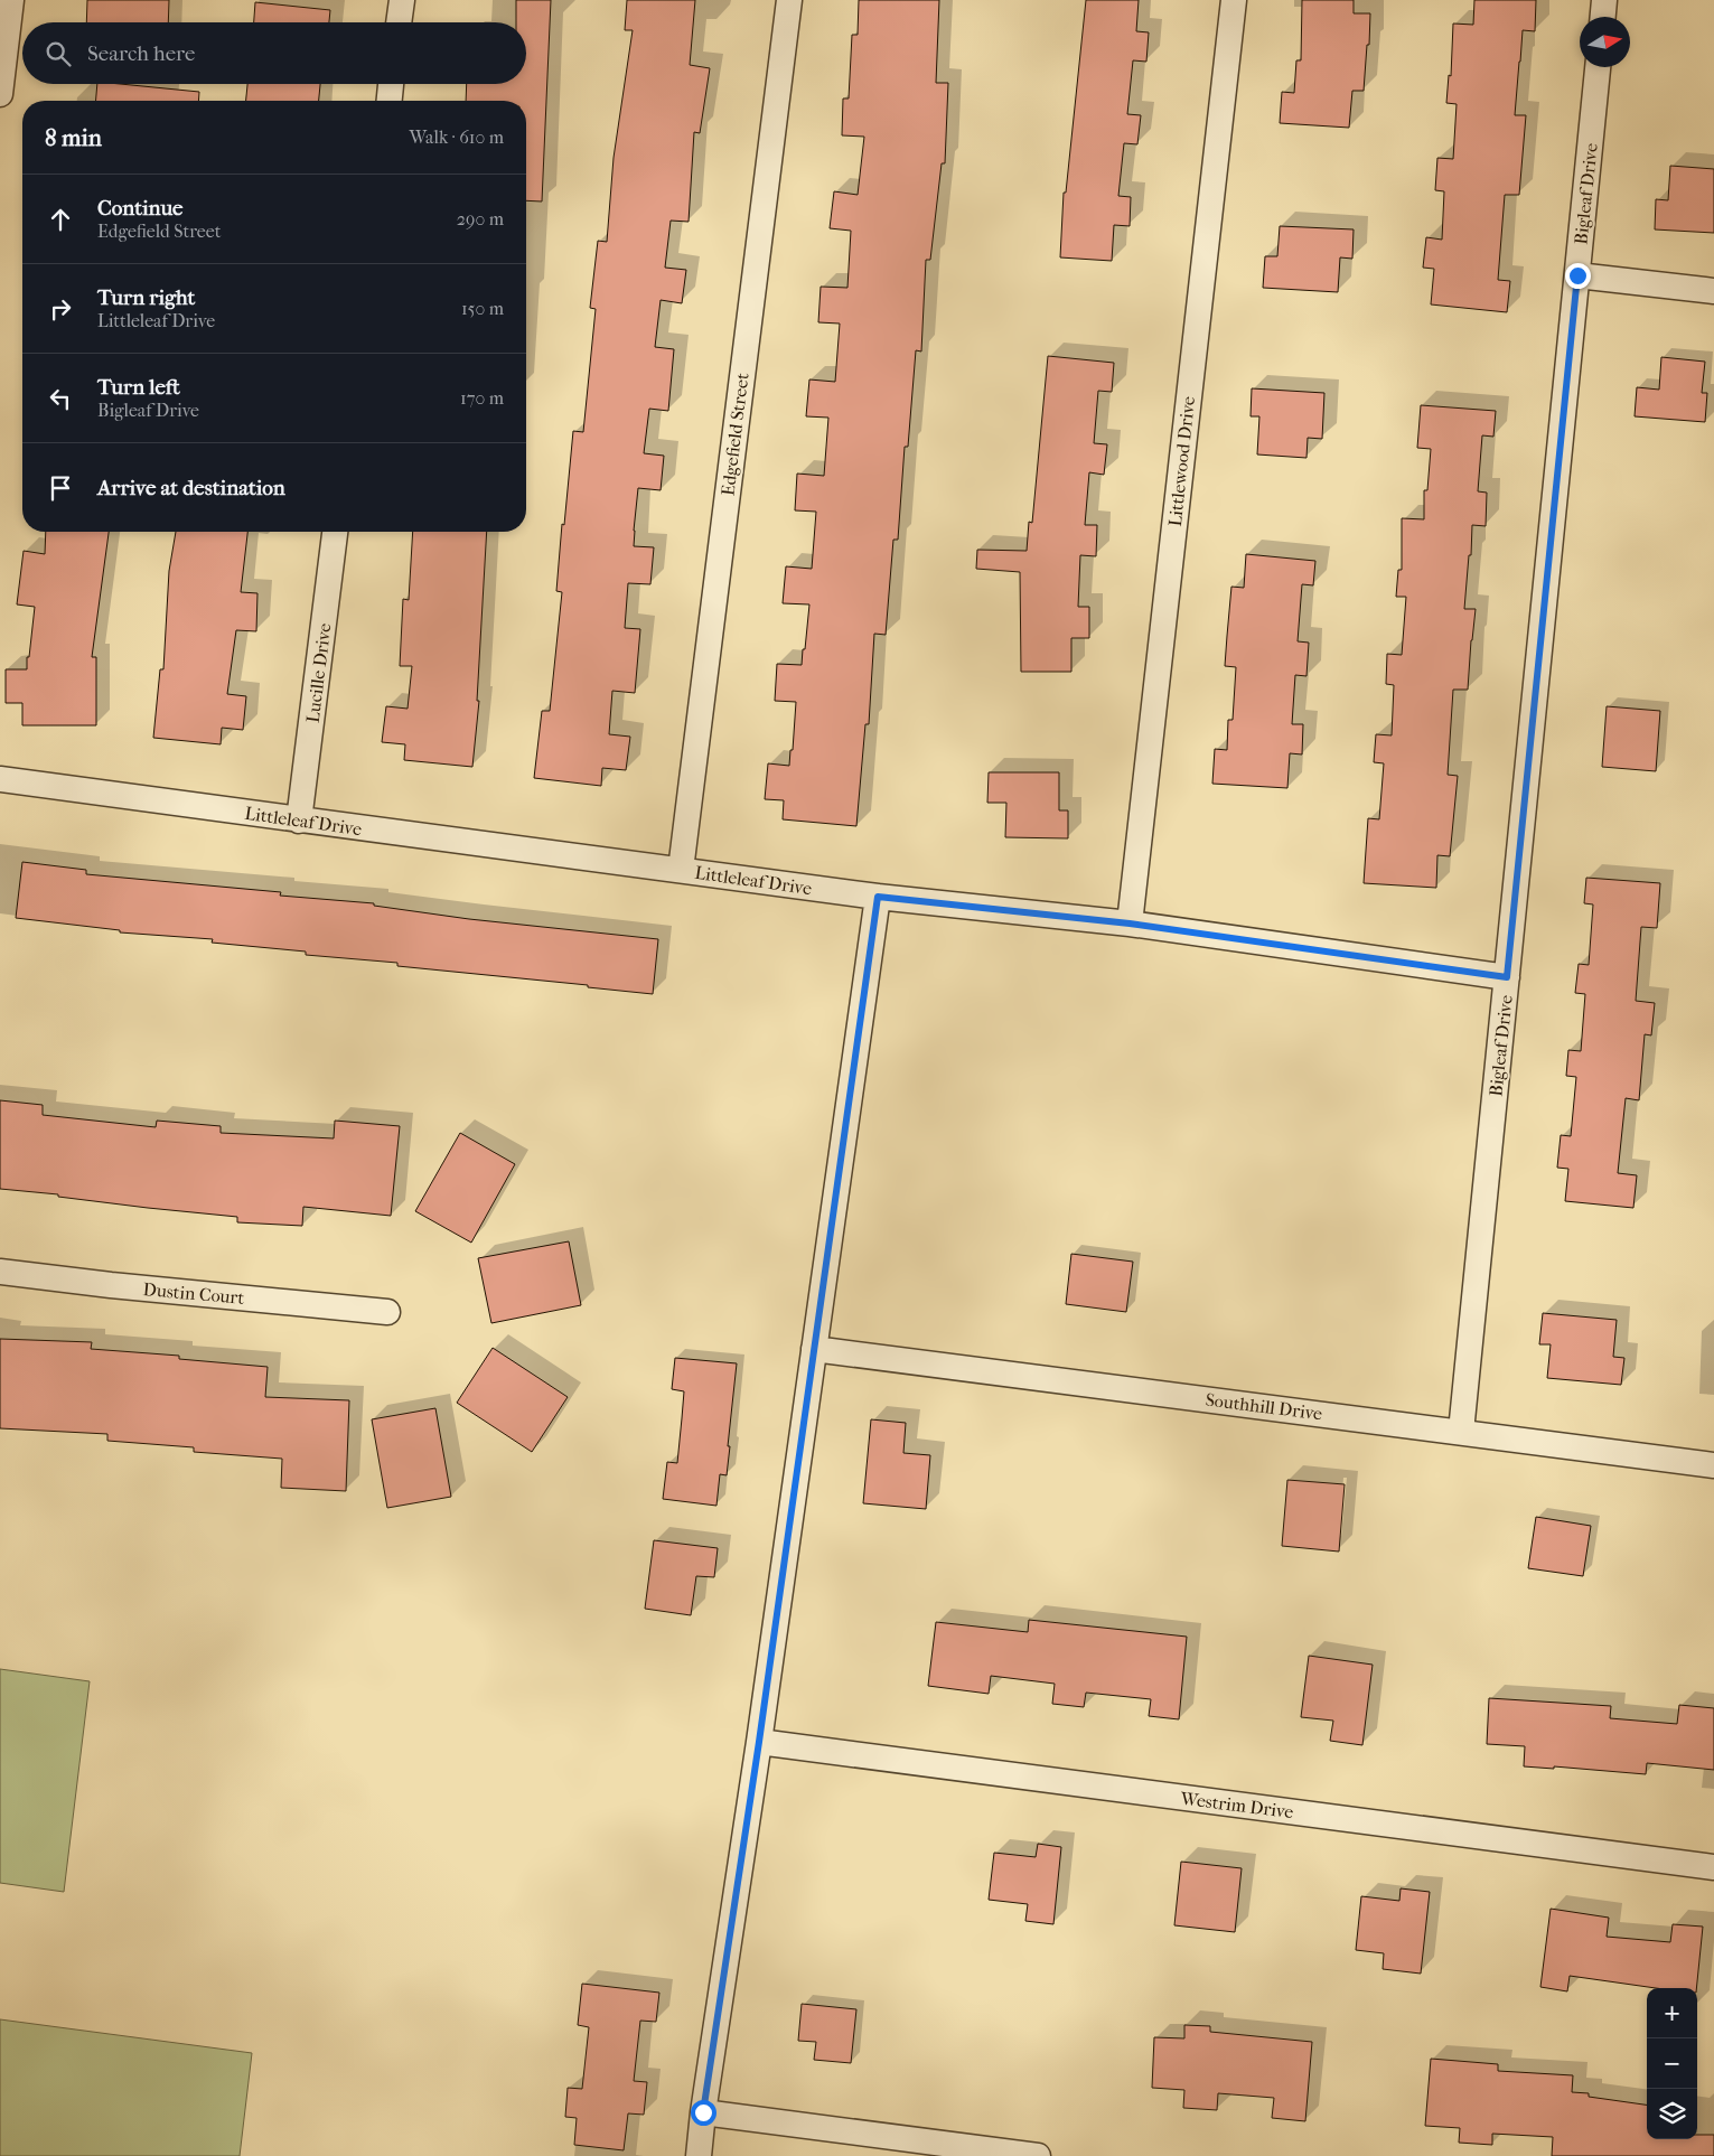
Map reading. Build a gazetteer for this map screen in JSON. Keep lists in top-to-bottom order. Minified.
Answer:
{"streets":{"street":["Bigleaf Drive","Edgefield Street","Littlewood Drive","Lucille Drive","Littleleaf Drive","Dustin Court","Southhill Drive","Westrim Drive"]},"crossings":[["Bigleaf Drive","Littleleaf Drive"],["Bigleaf Drive","Southhill Drive"],["Edgefield Street","Littleleaf Drive"],["Littlewood Drive","Littleleaf Drive"],["Lucille Drive","Littleleaf Drive"]],"north":"right","page":{"search":"Search here","heading":["8 min","Walk · 610 m"],"list":[["Continue","Edgefield Street","290 m"],["Turn right","Littleleaf Drive","150 m"],["Turn left","Bigleaf Drive","170 m"],"Arrive at destination"],"map_buttons":["+","−"]}}
